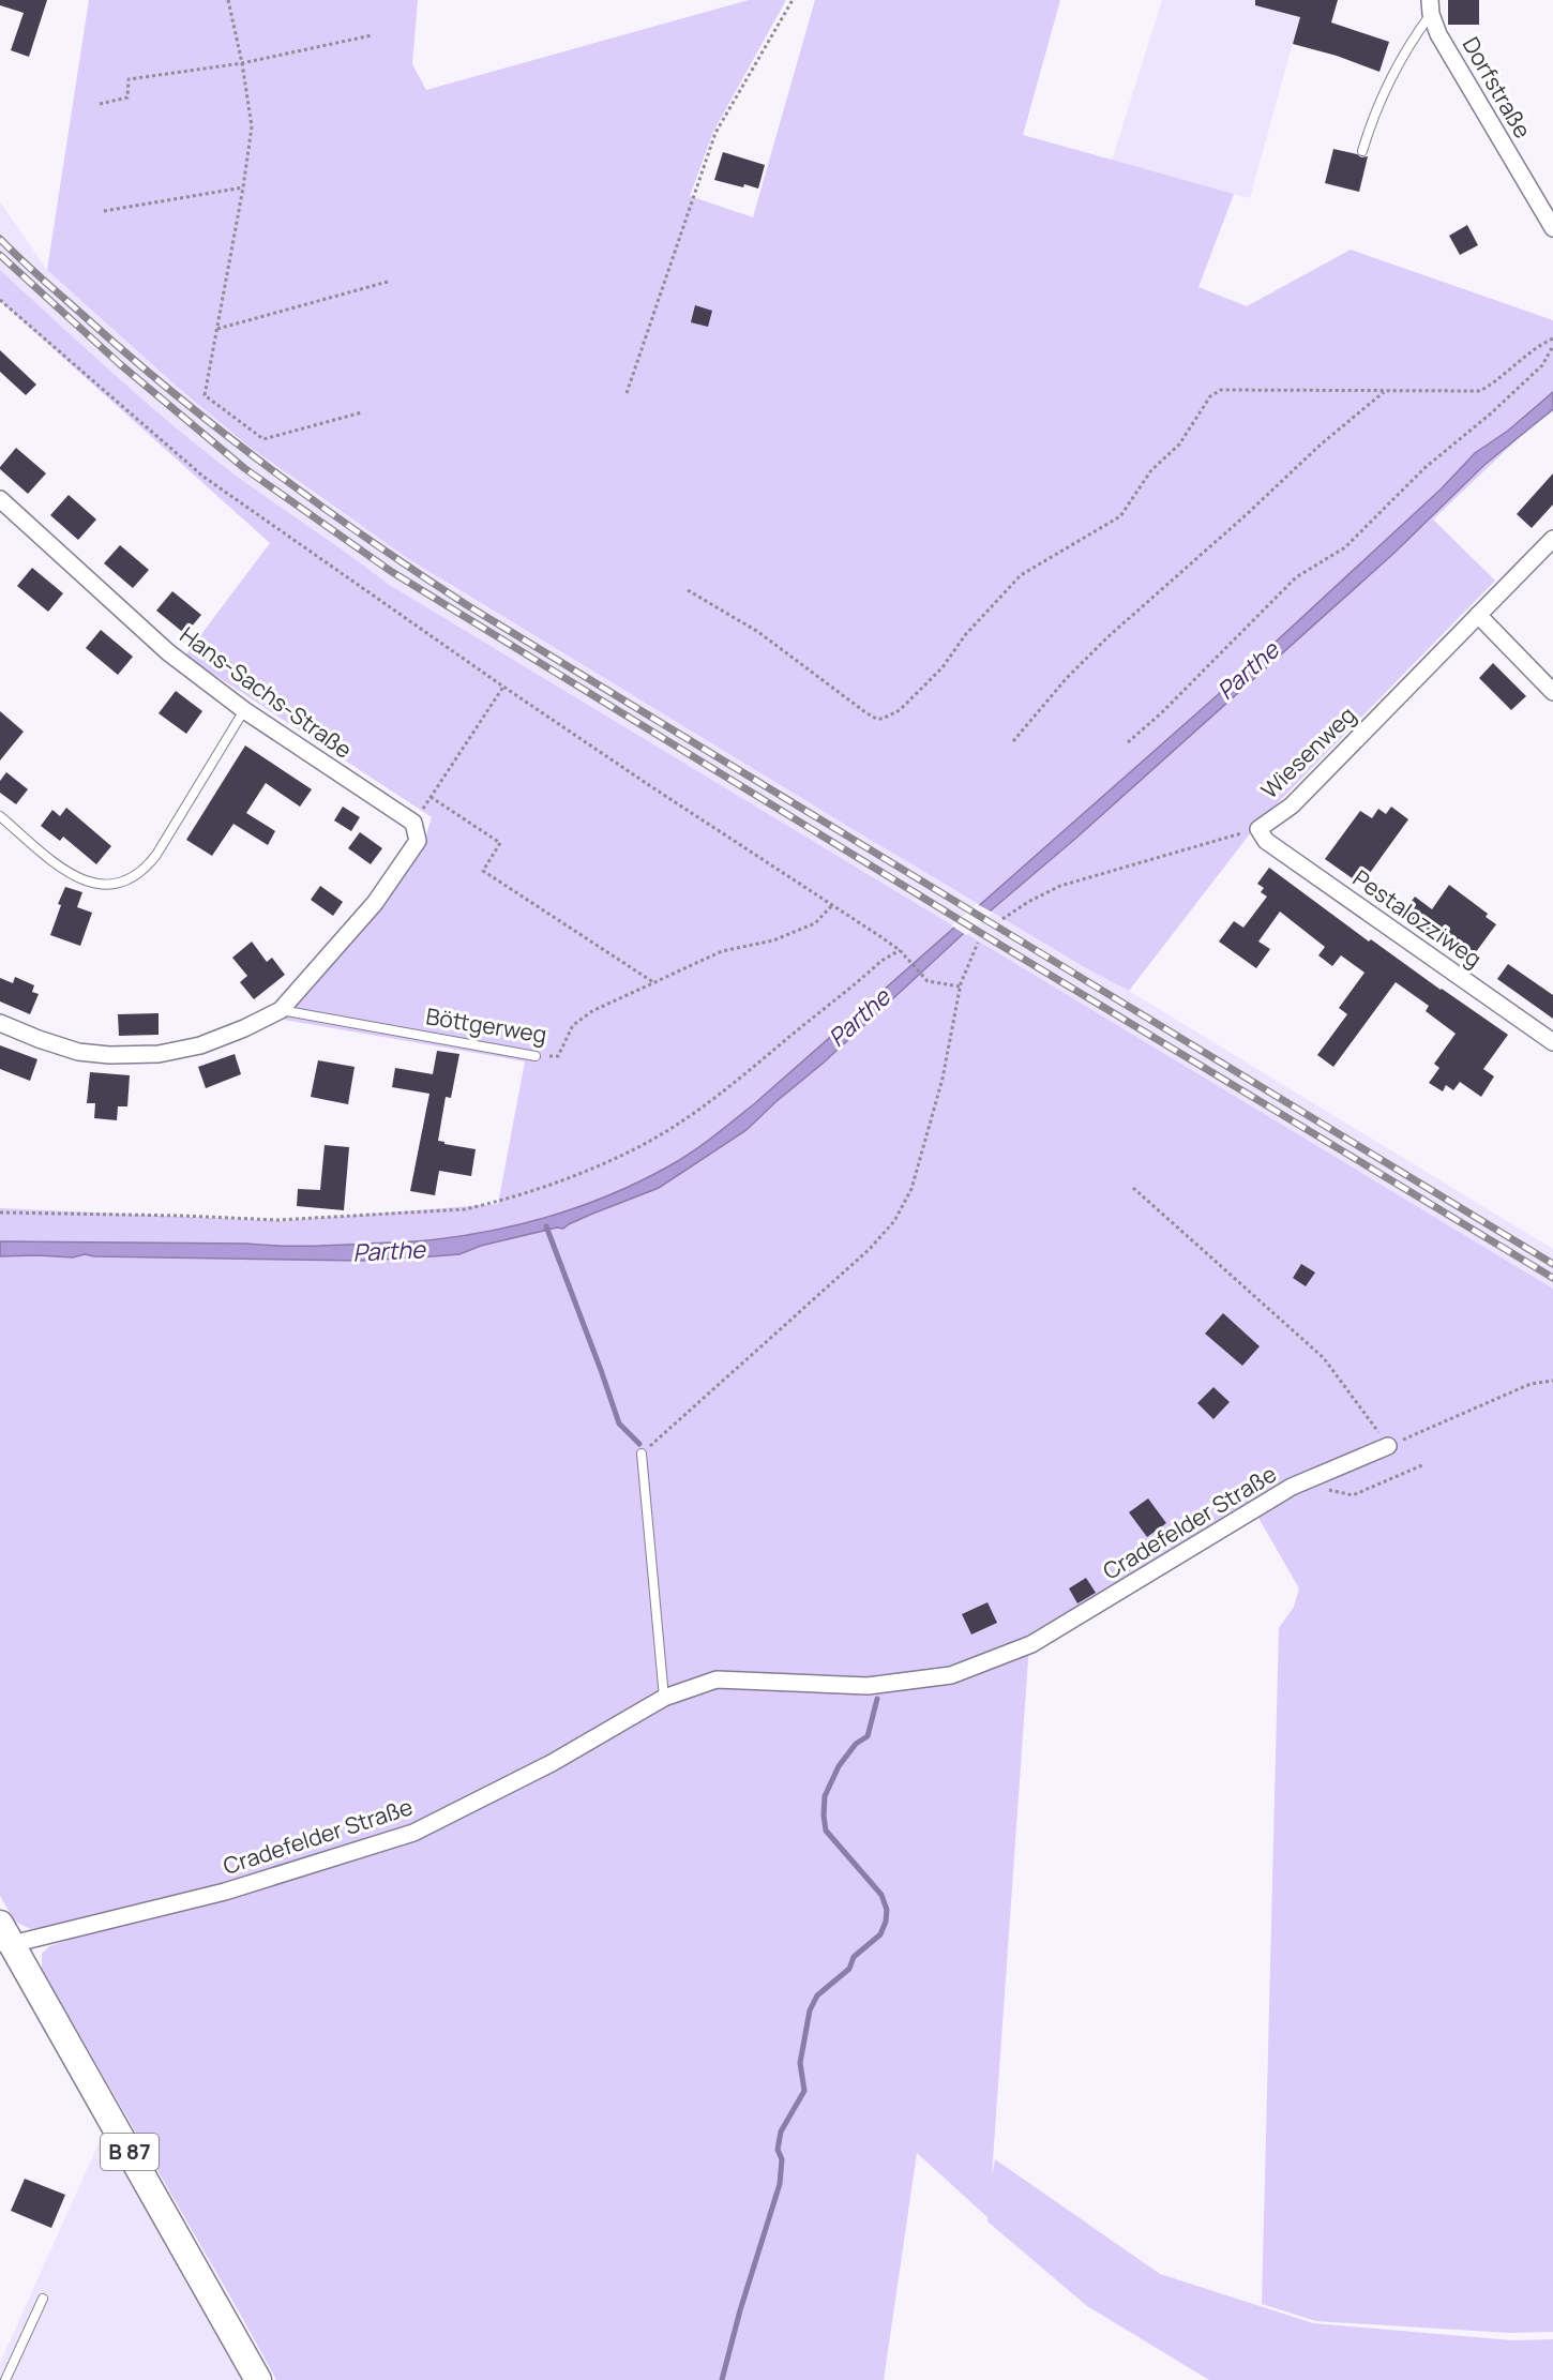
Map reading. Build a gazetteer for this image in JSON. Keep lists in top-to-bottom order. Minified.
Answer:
{"streets":{"main road":["B 87"],"street":["Dorfstraße","Hans-Sachs-Straße","Wiesenweg","Pestalozziweg","Cradefelder Straße"],"lane":["Böttgerweg"]},"crossings":[["Wiesenweg","Pestalozziweg"],["Cradefelder Straße","B 87"]],"water":["Parthe"]}
